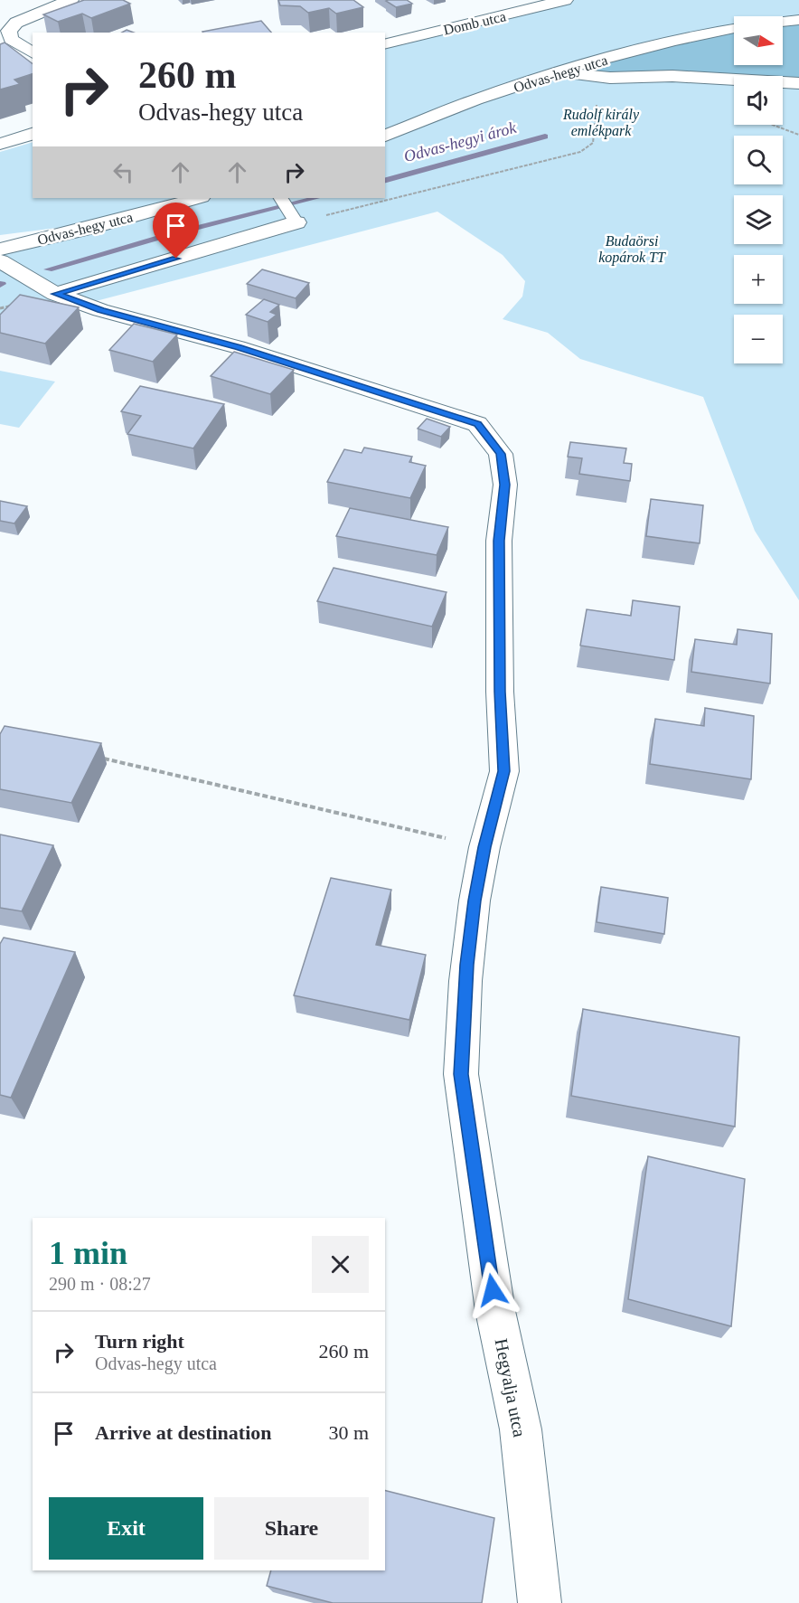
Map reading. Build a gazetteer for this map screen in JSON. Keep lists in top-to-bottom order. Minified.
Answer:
{"streets":{"street":["Domb utca","Odvas-hegy utca","Hegyalja utca"]},"water":["Odvas-hegyi árok"],"parks":["Rudolf király emlékpark","Budaörsi kopárok TT"],"north":"right","page":{"map_buttons":["+","−"],"turn":["260 m","Odvas-hegy utca"],"heading":["1 min","290 m · 08:27"],"list":[{"name":"Turn right","note":"Odvas-hegy utca","value":"260 m"},{"name":"Arrive at destination","value":"30 m"}],"buttons":["Exit","Share"]}}
